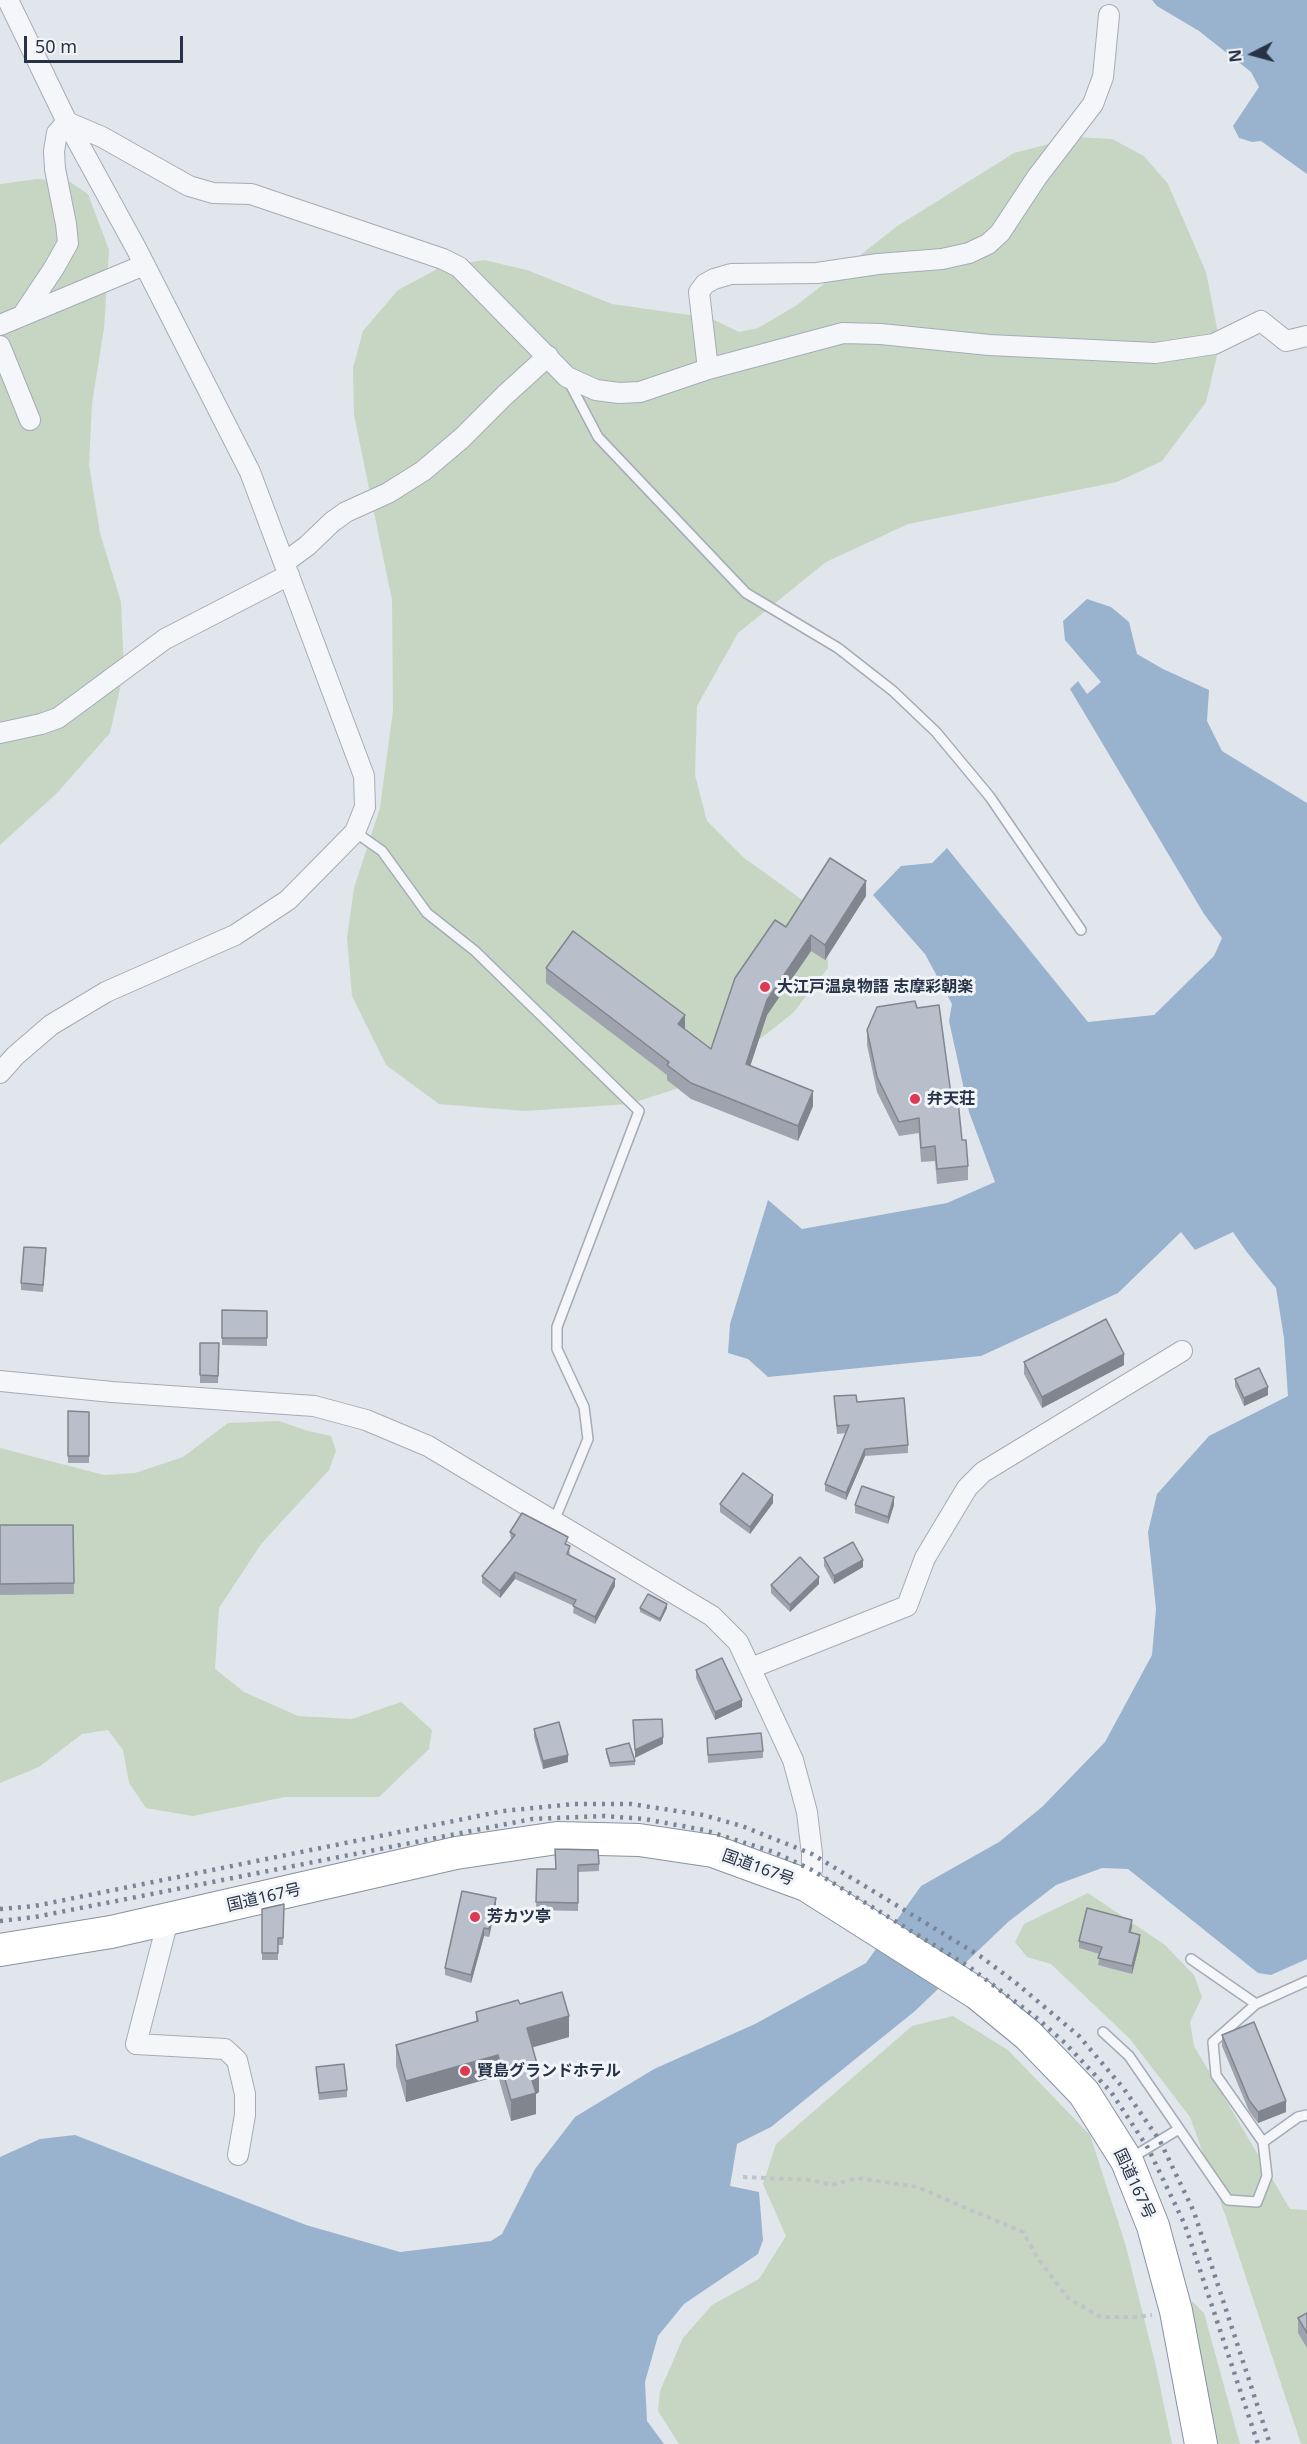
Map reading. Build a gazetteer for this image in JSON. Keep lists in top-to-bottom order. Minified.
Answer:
{"streets":{"highway":["国道167号"]},"places":["大江戸温泉物語 志摩彩朝楽","弁天荘","芳カツ亭","賢島グランドホテル"],"scale_bar":"50 m","north":"left"}
